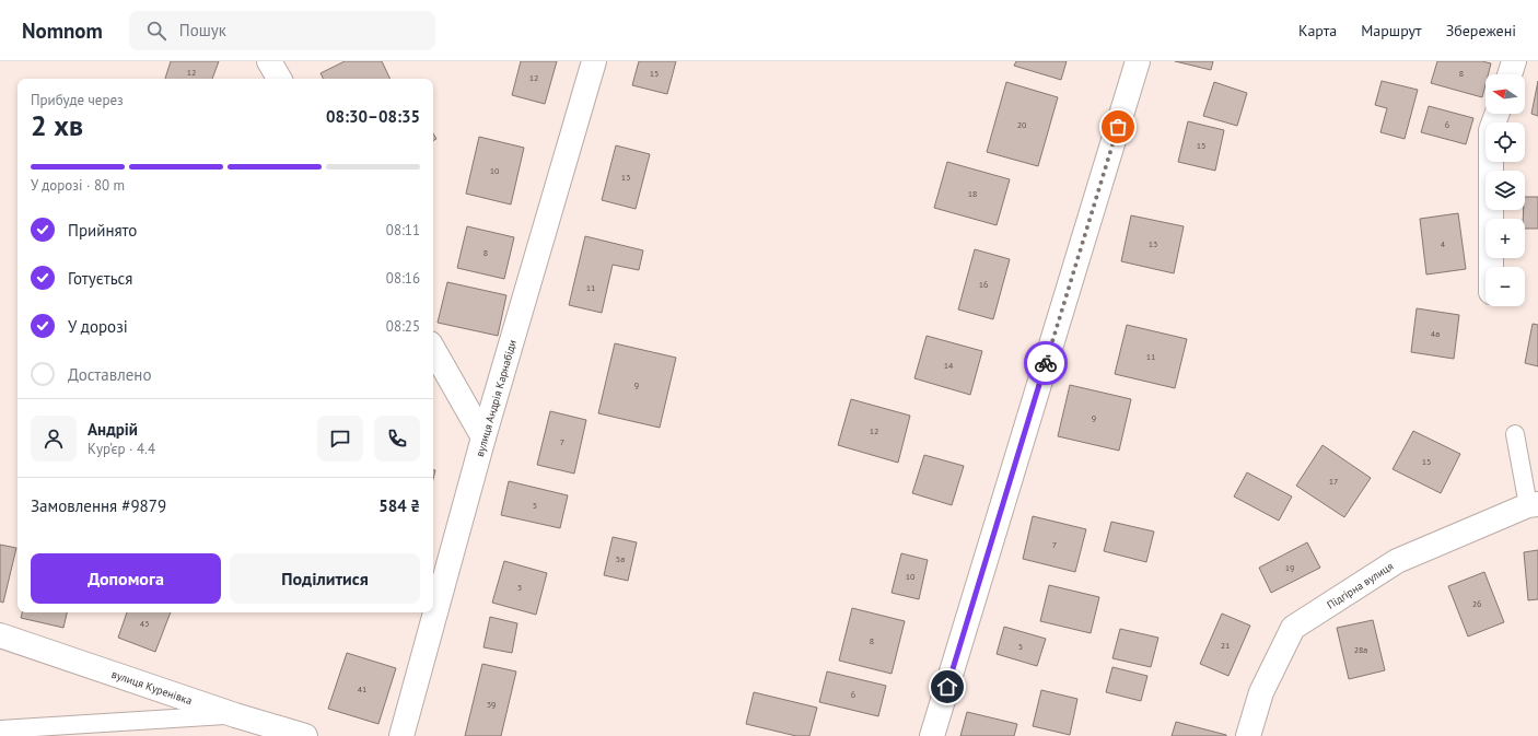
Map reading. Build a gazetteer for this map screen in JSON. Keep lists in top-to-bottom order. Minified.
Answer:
{"streets":{"street":["вулиця Андрія Карнабіди","Підгірна вулиця","вулиця Куренівка"]},"house_numbers":["12","15","8","12","20","6","15","10","13","18","13","4","8","16","11","4а","11","14","9","9","12","7","15","17","5","7","5а","19","10","3","26","43","8","21","5","28а","41","6","39"],"north":"left","page":{"header":"Nomnom","search":"Пошук","nav":["Карта","Маршрут","Збережені"],"map_buttons":["+","−"],"heading":["2 хв","Прибуде через","08:30–08:35"],"panel":["Андрій","Кур’єр · 4.4","Замовлення #9879","584 ₴"],"bar":"У дорозі · 80 m","list":[["Прийнято","08:11"],["Готується","08:16"],["У дорозі","08:25"],"Доставлено"],"buttons":["Допомога","Поділитися"]}}
